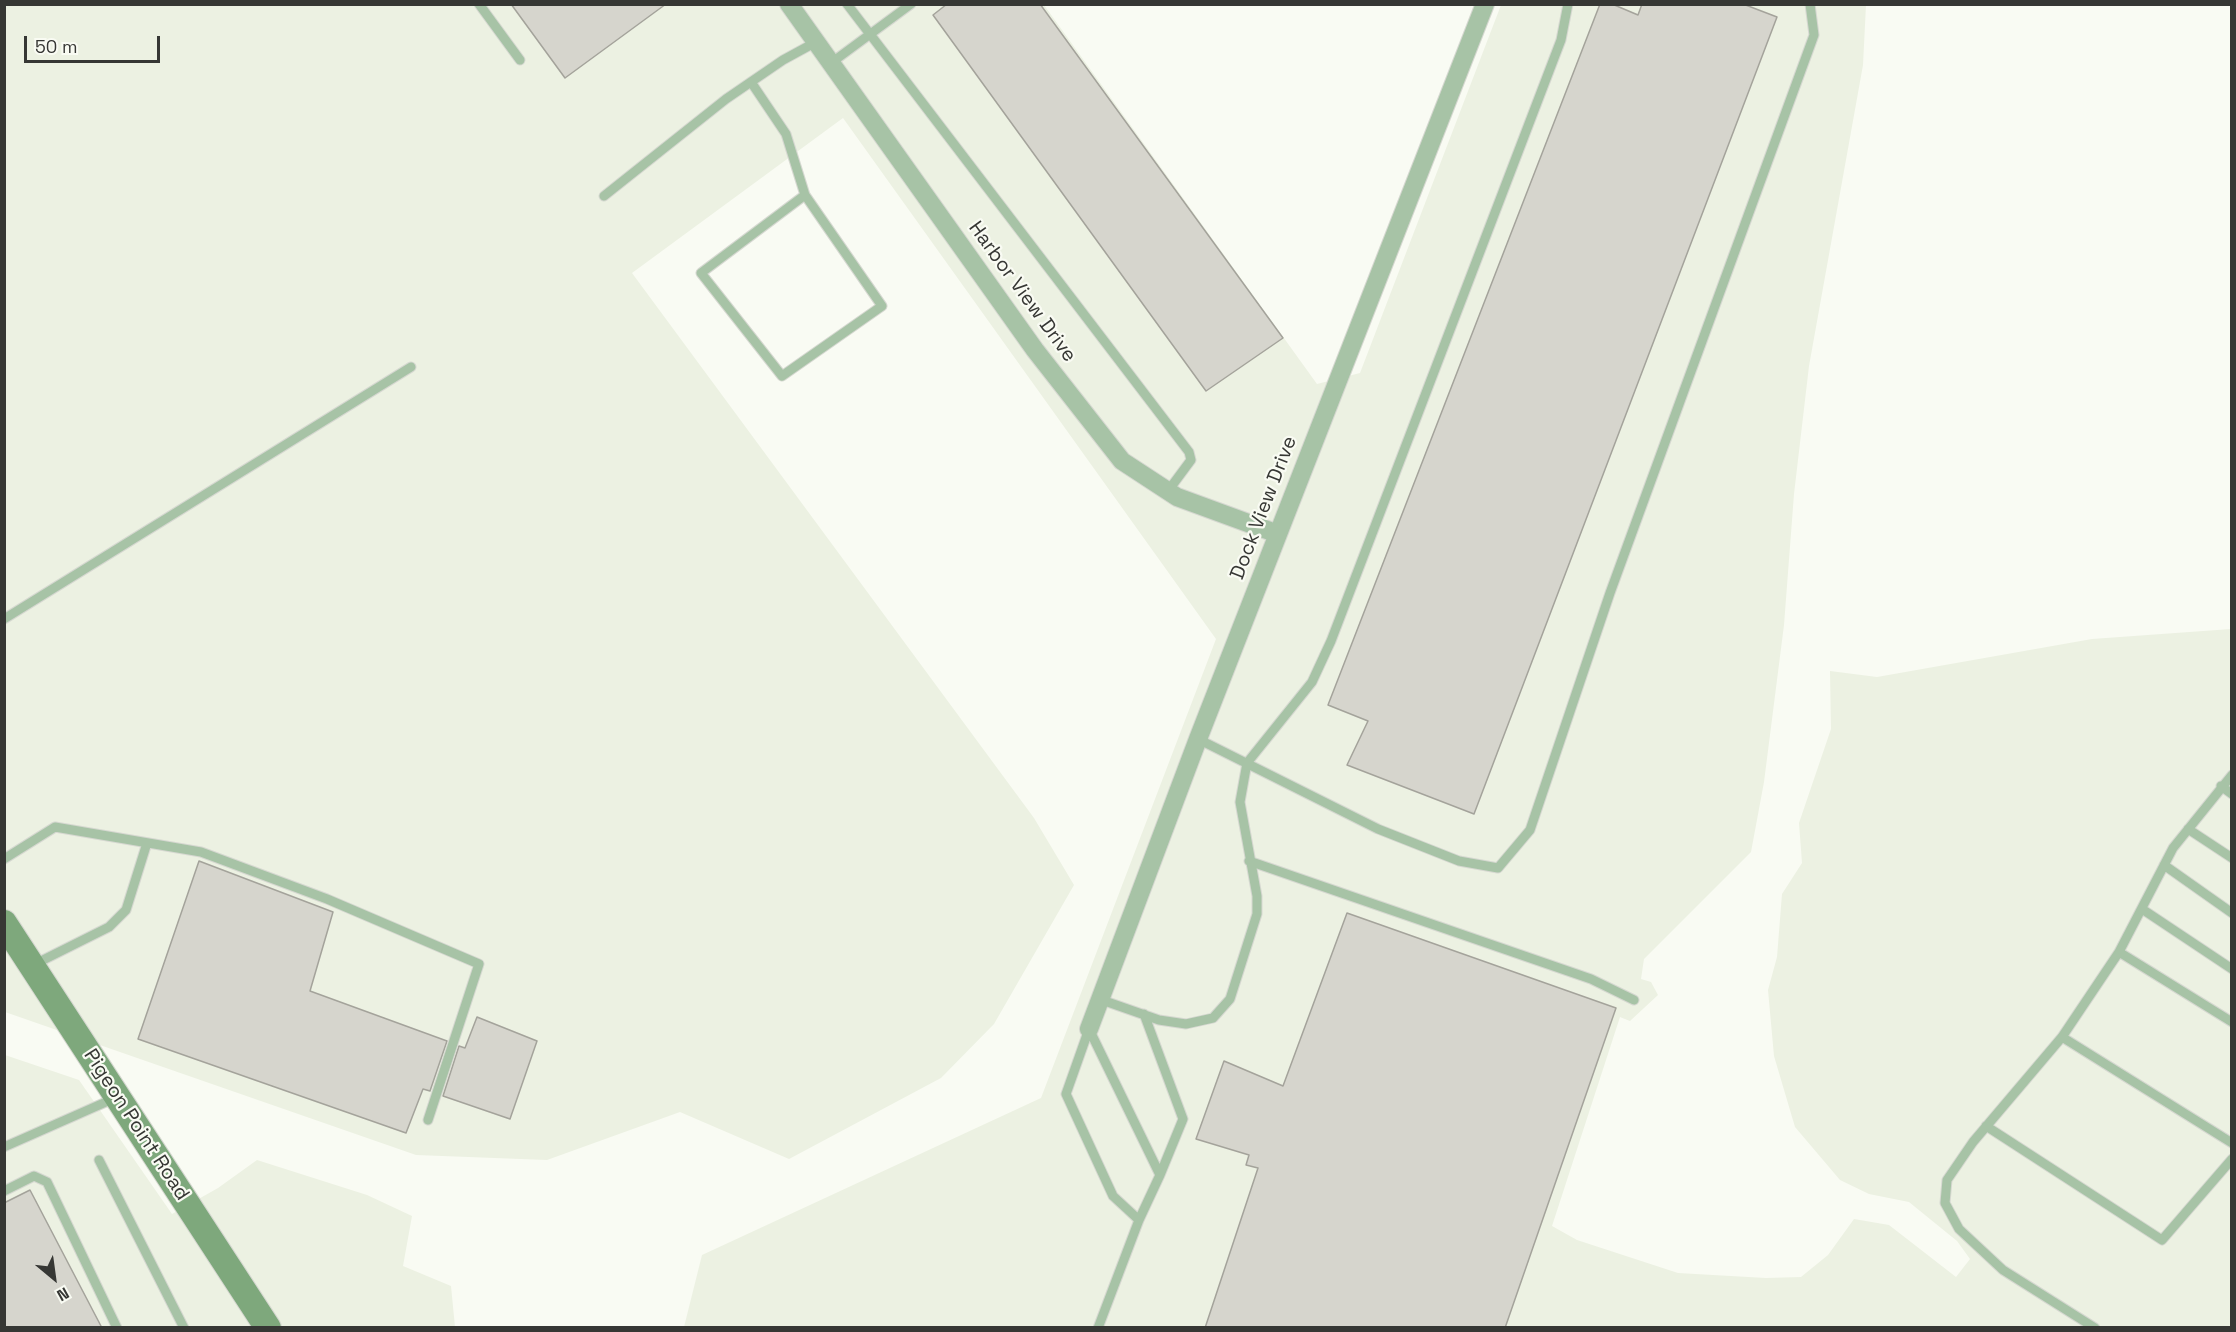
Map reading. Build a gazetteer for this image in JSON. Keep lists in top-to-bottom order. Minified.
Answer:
{"streets":{"street":["Harbor View Drive","Dock View Drive","Pigeon Point Road"]},"crossings":[["Harbor View Drive","Dock View Drive"]],"scale_bar":"50 m","north":"bottom right"}
